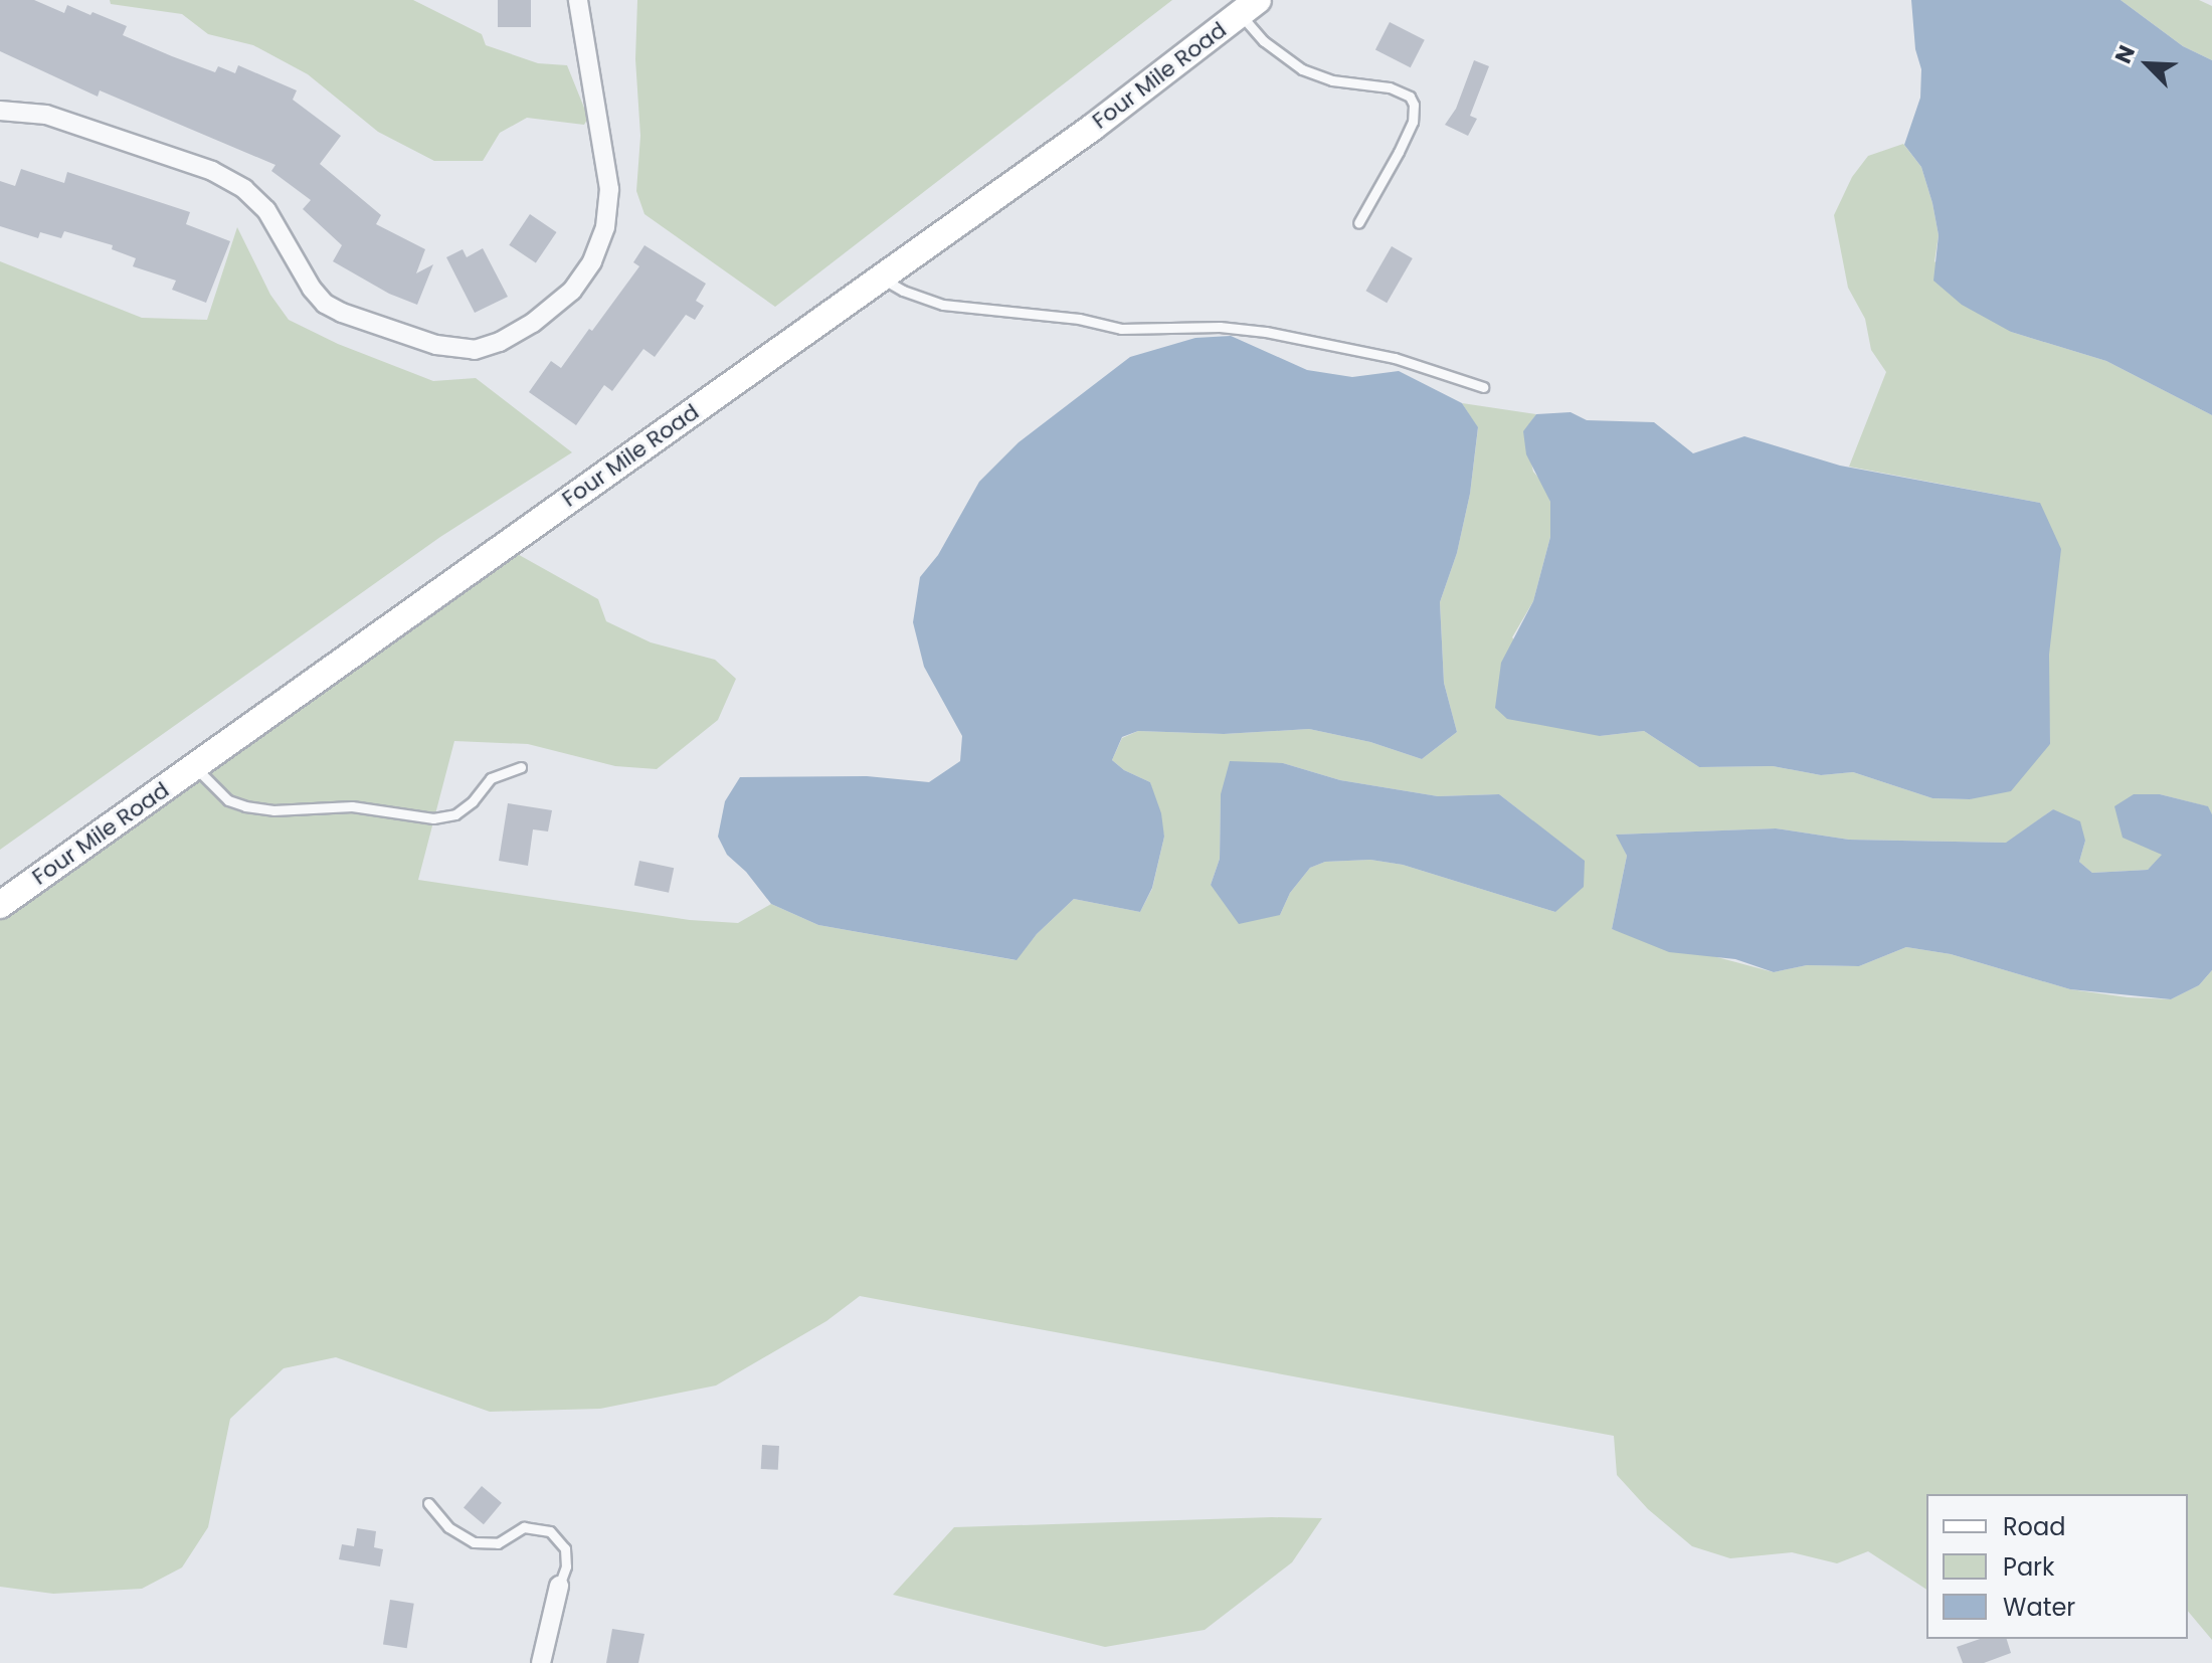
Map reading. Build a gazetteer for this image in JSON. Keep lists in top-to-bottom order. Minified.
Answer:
{"streets":{"main road":["Four Mile Road"]},"legend":["Road","Park","Water"],"north":"top left"}
